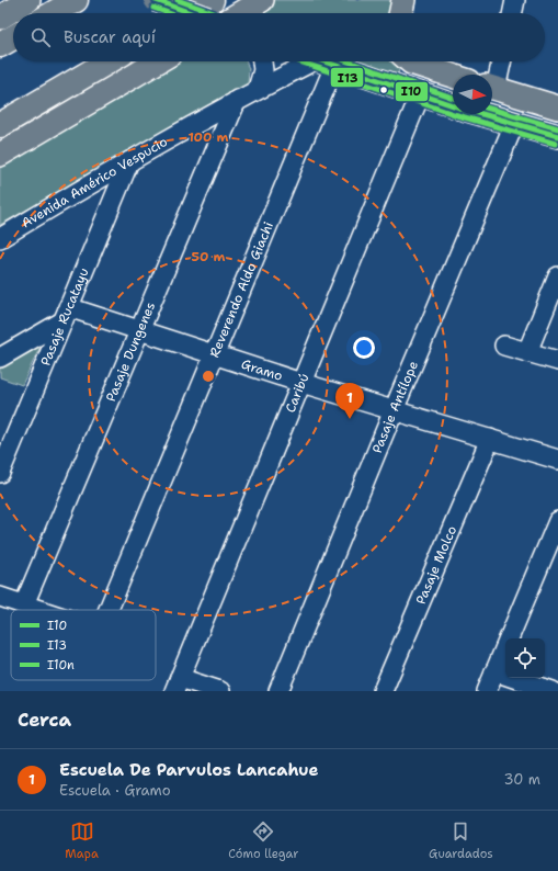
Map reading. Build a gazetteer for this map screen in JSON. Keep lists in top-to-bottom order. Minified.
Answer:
{"streets":{"street":["Avenida Américo Vespucio","Reverendo Aldo Giachi","Pasaje Rucatayu","Pasaje Dungenes","Gramo","Caribú","Pasaje Antílope","Pasaje Molco"]},"crossings":[["Avenida Américo Vespucio","Pasaje Rucatayu"],["Avenida Américo Vespucio","Pasaje Dungenes"],["Reverendo Aldo Giachi","Gramo"],["Pasaje Rucatayu","Gramo"],["Pasaje Dungenes","Gramo"],["Gramo","Caribú"],["Gramo","Pasaje Antílope"],["Gramo","Pasaje Molco"]],"lines":["transit line I10","transit line I10n","transit line I13"],"legend":["I10","I13","I10n"],"north":"right","page":{"search":"Buscar aquí","pins":"1","heading":"Cerca","list":[{"mark":"1","name":"Escuela De Parvulos Lancahue","note":"Escuela · Gramo","value":"30 m"}],"nav":["Mapa","Cómo llegar","Guardados"]},"rings":["100 m","50 m"]}
